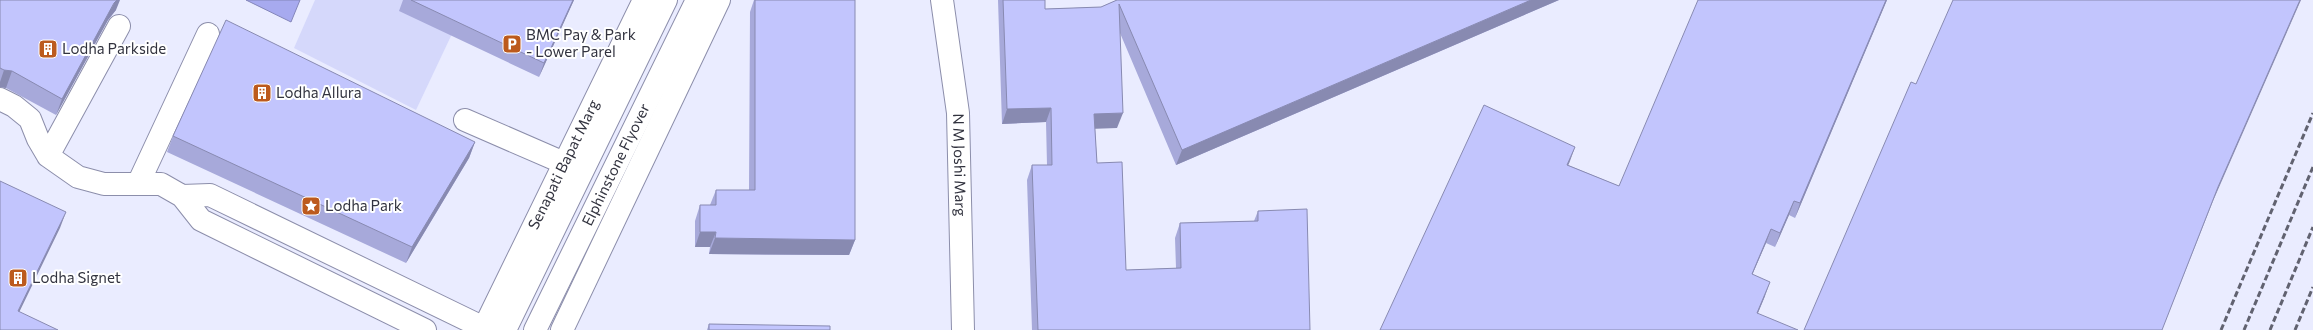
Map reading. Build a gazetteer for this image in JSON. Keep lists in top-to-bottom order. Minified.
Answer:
{"streets":{"main road":["Senapati Bapat Marg","Elphinstone Flyover","N M Joshi Marg"]},"crossings":[["Senapati Bapat Marg","Elphinstone Flyover"]],"places":{"parking":["BMC Pay & Park - Lower Parel"],"building":["Lodha Parkside","Lodha Allura","Lodha Signet"],"place":["Lodha Park"]}}
